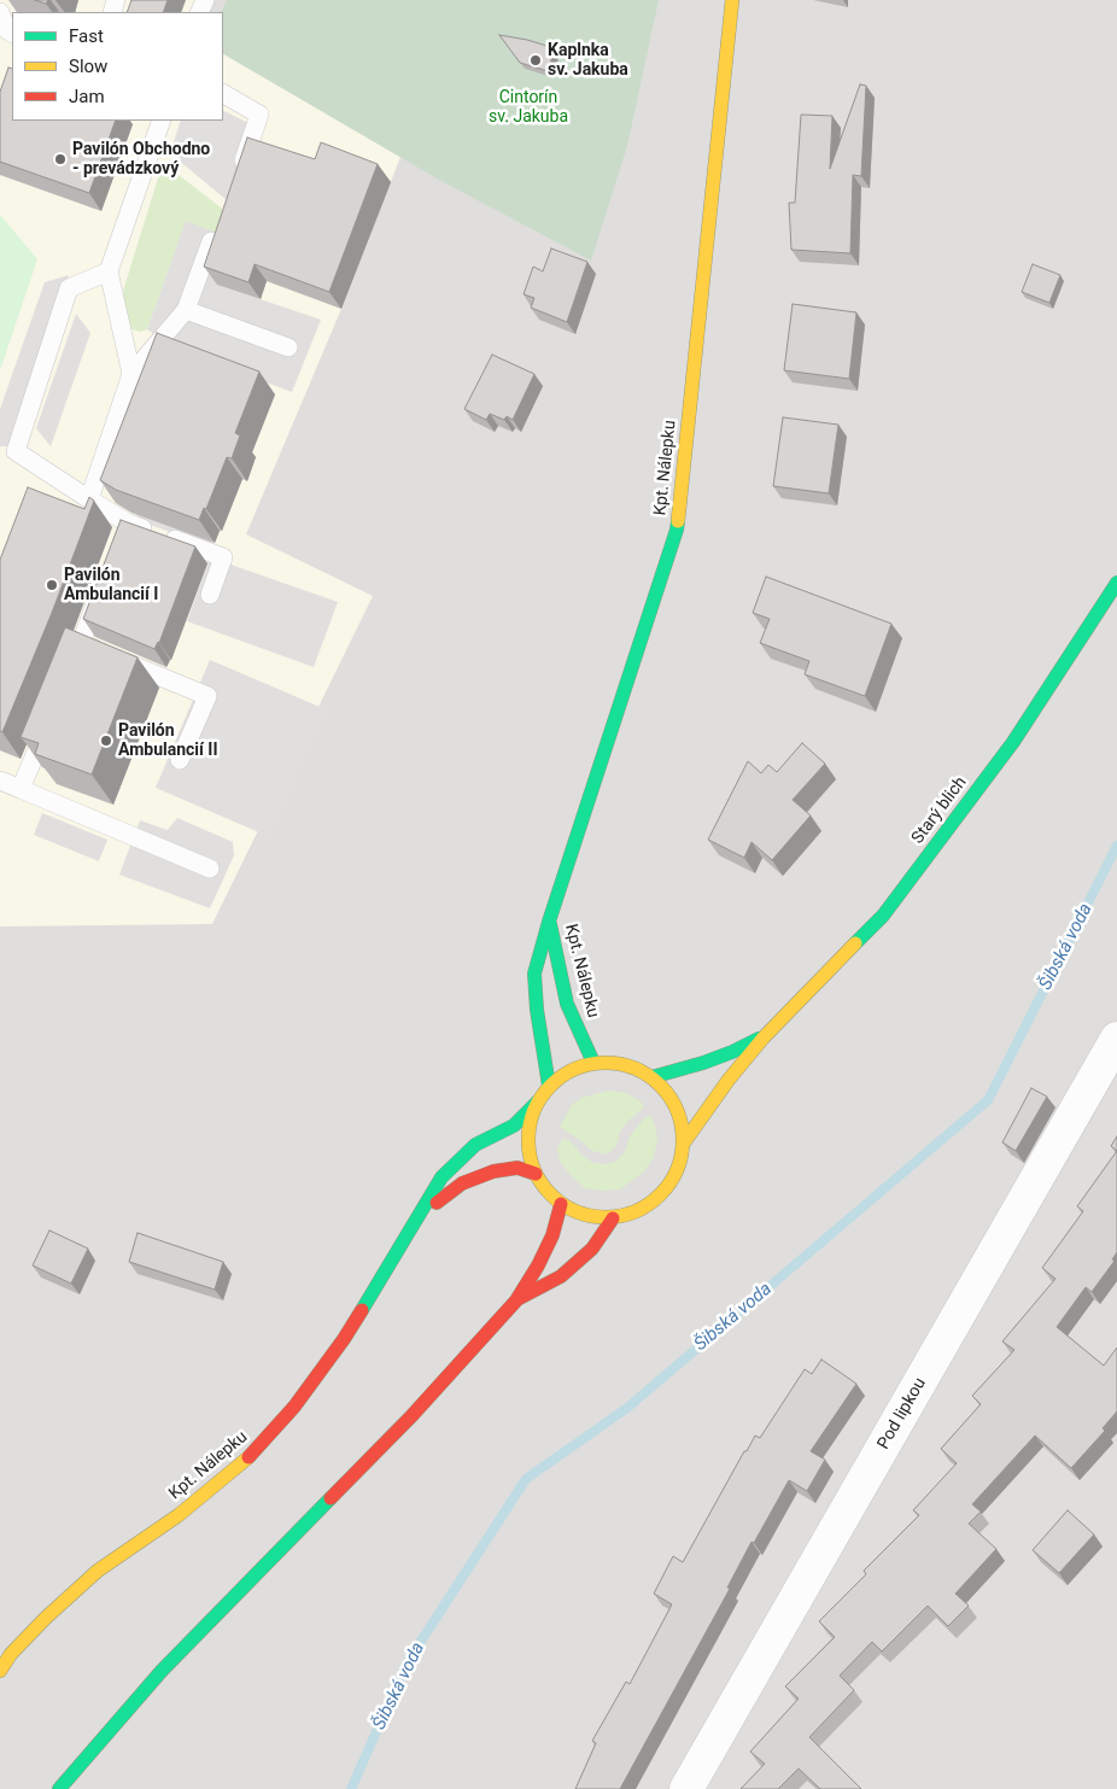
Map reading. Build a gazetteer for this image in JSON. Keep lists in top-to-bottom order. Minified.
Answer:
{"streets":{"main road":["Kpt. Nálepku","Starý blich"],"street":["Pod lipkou"]},"crossings":[["Kpt. Nálepku","Starý blich"]],"water":["Šibská voda"],"parks":["Cintorín sv. Jakuba"],"places":["Kaplnka sv. Jakuba","Pavilón Obchodno - prevádzkový","Pavilón Ambulancií I","Pavilón Ambulancií II"],"legend":["Fast","Slow","Jam"]}
